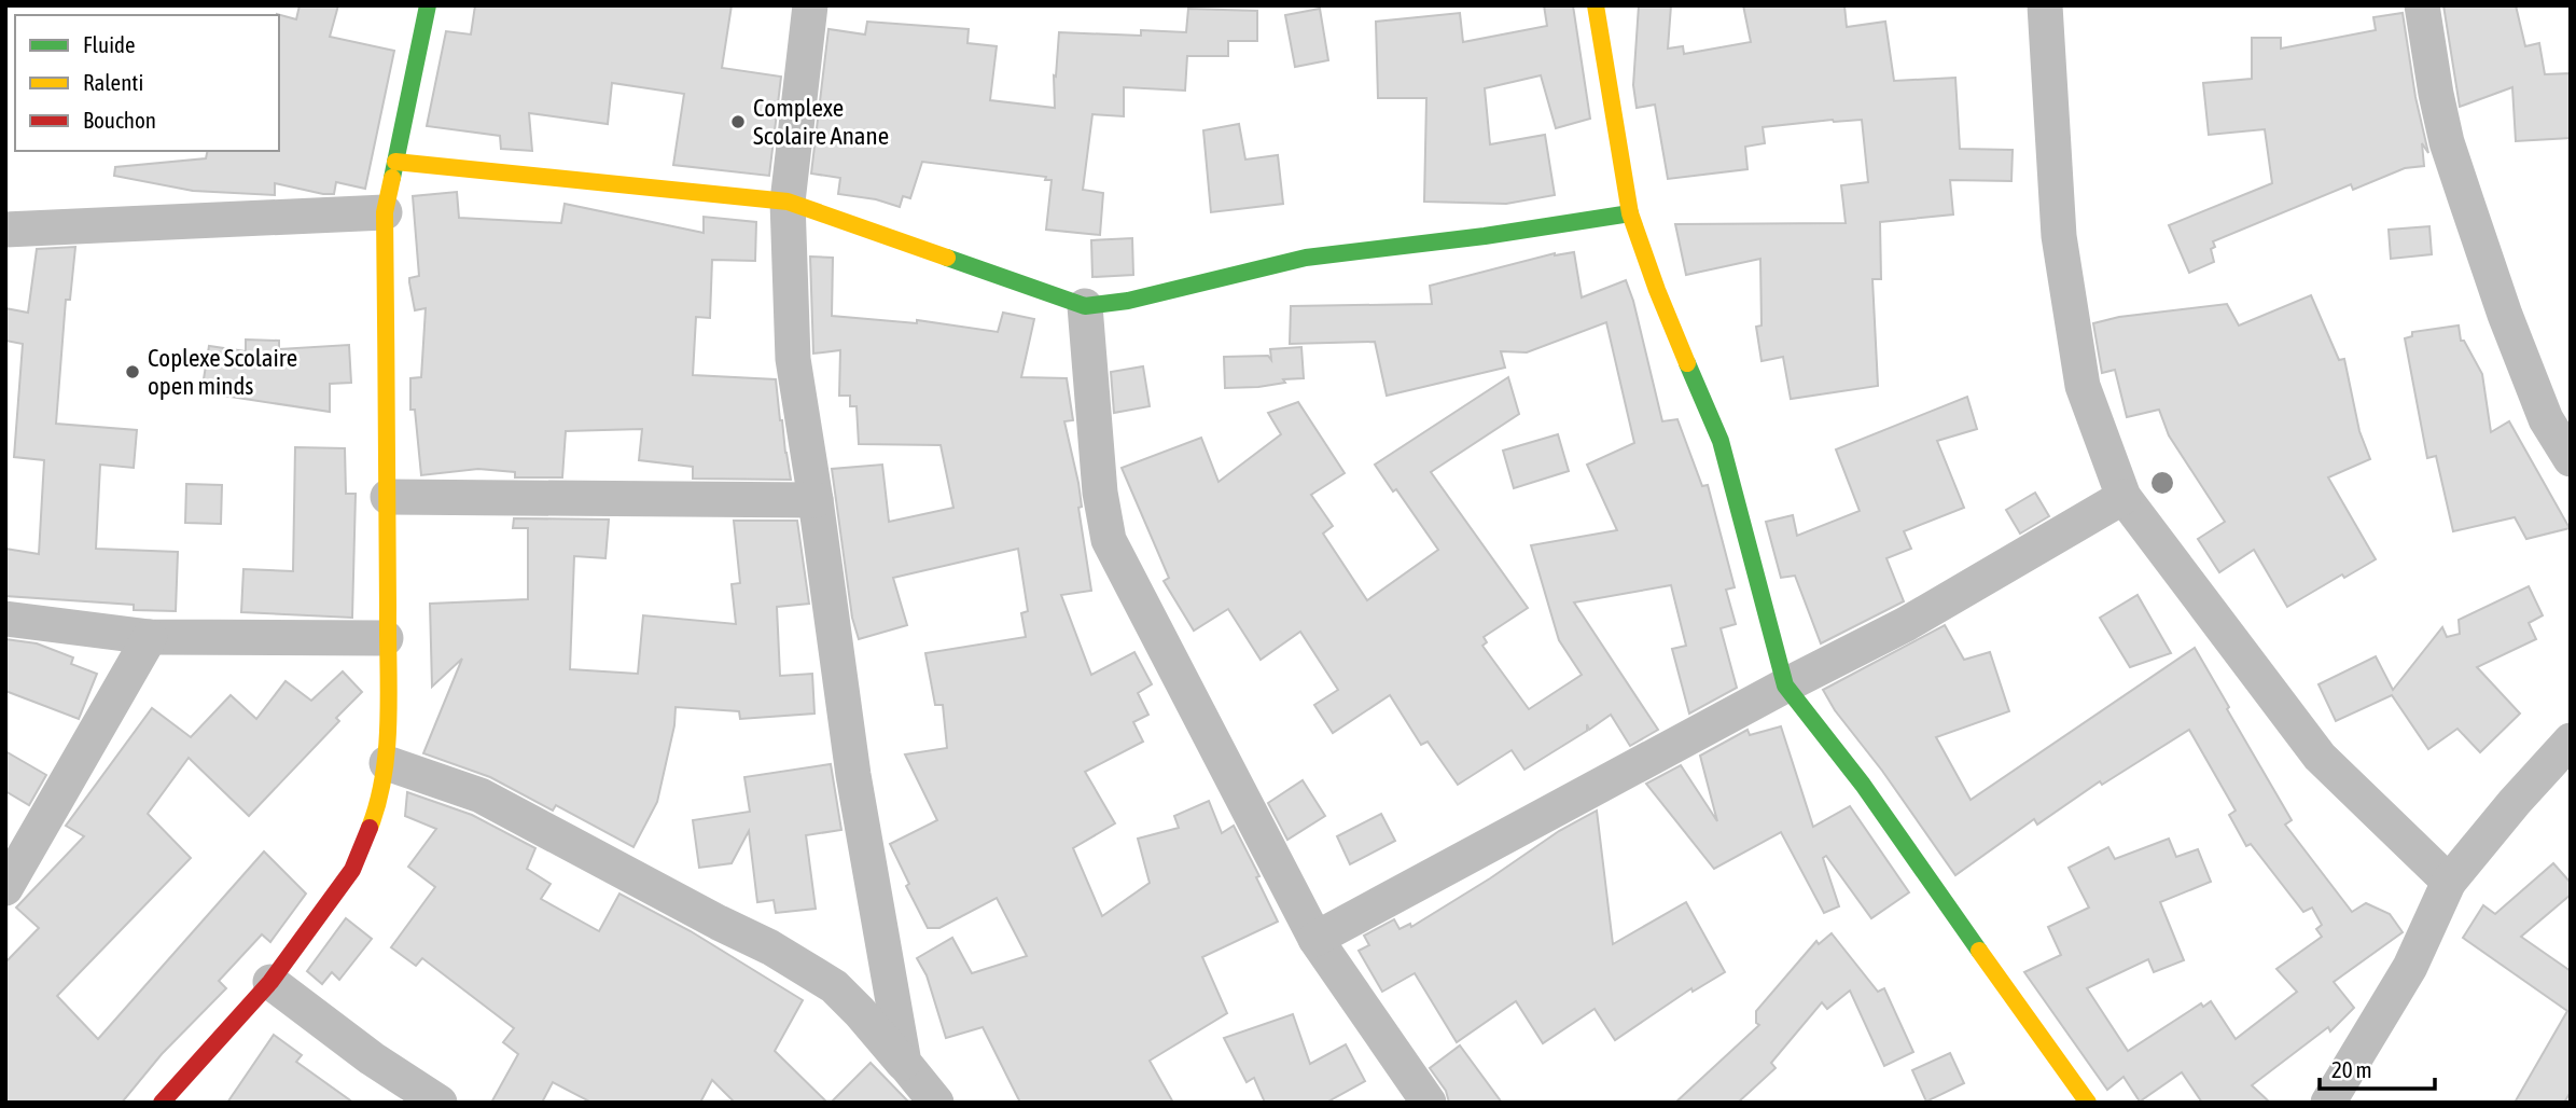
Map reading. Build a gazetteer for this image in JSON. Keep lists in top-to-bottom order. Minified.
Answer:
{"places":["Complexe Scolaire Anane","Coplexe Scolaire open minds"],"legend":["Fluide","Ralenti","Bouchon"],"scale_bar":"20 m"}
